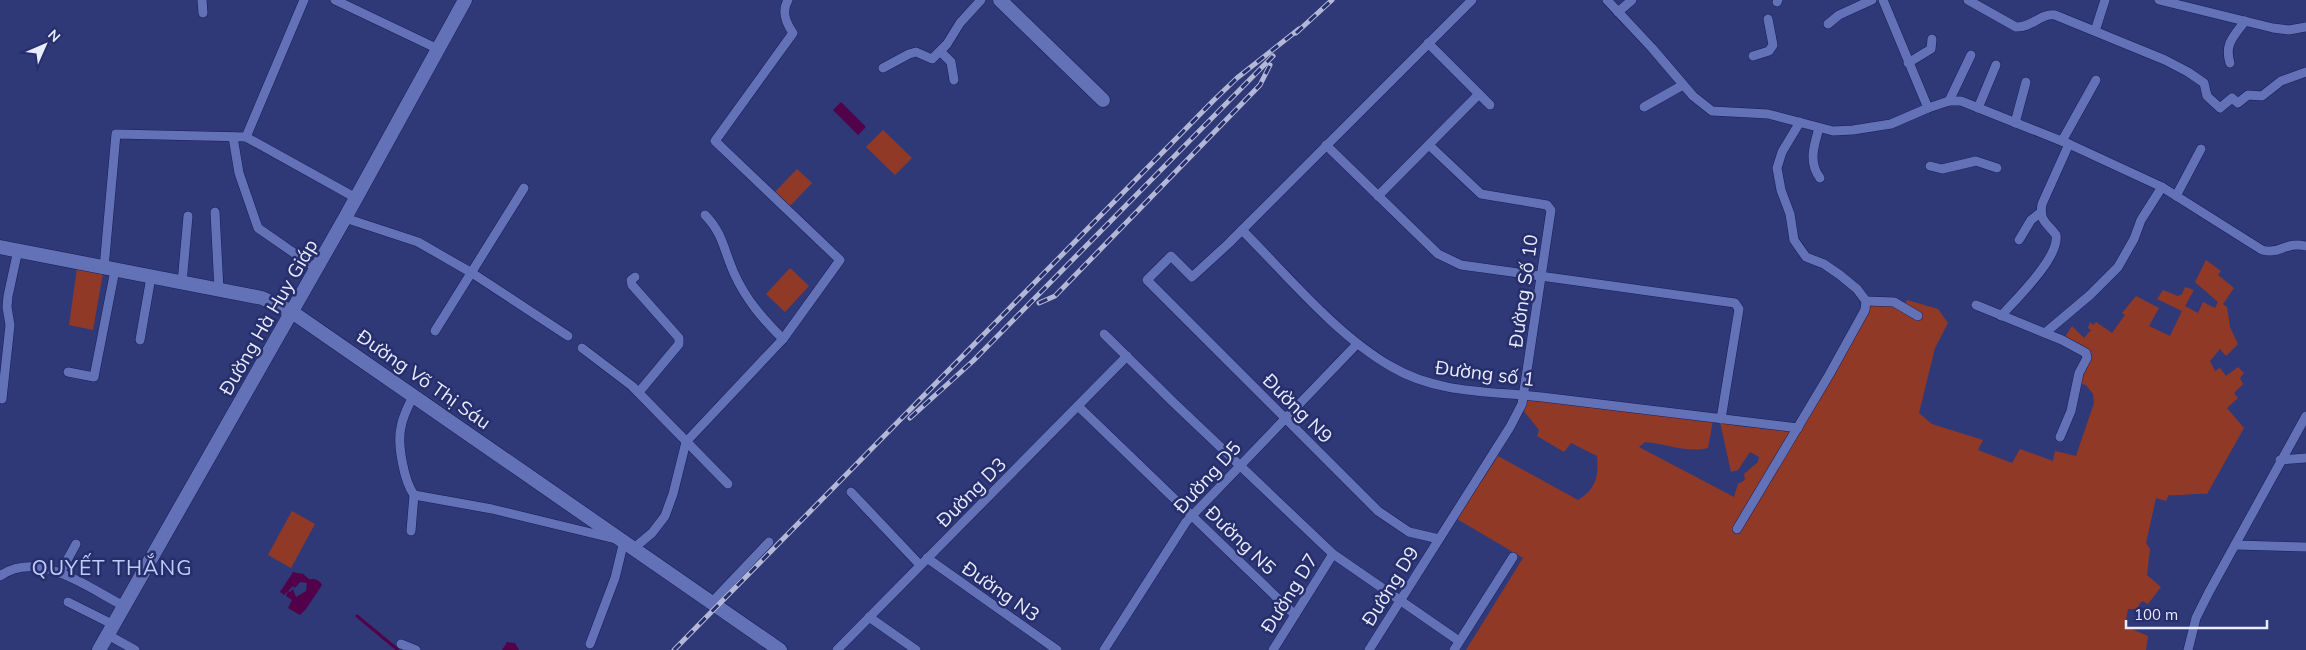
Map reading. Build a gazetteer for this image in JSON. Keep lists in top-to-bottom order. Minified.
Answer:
{"streets":{"main road":["Đường Hà Huy Giáp","Đường Võ Thị Sáu"],"street":["Đường Số 10","Đường số 1","Đường N9","Đường D5","Đường D3","Đường N5","Đường D9","Đường N3","Đường D7"]},"crossings":[["Đường Số 10","Đường số 1"],["Đường Số 10","Đường N9"],["Đường Số 10","Đường D9"],["Đường Hà Huy Giáp","Đường Võ Thị Sáu"],["Đường số 1","Đường N9"],["Đường số 1","Đường D5"],["Đường N9","Đường D5"],["Đường N9","Đường D9"],["Đường D5","Đường N5"],["Đường D3","Đường N5"],["Đường D3","Đường N3"],["Đường N5","Đường D7"]],"districts":["QUYẾT THẮNG"],"scale_bar":"100 m","north":"top right"}
